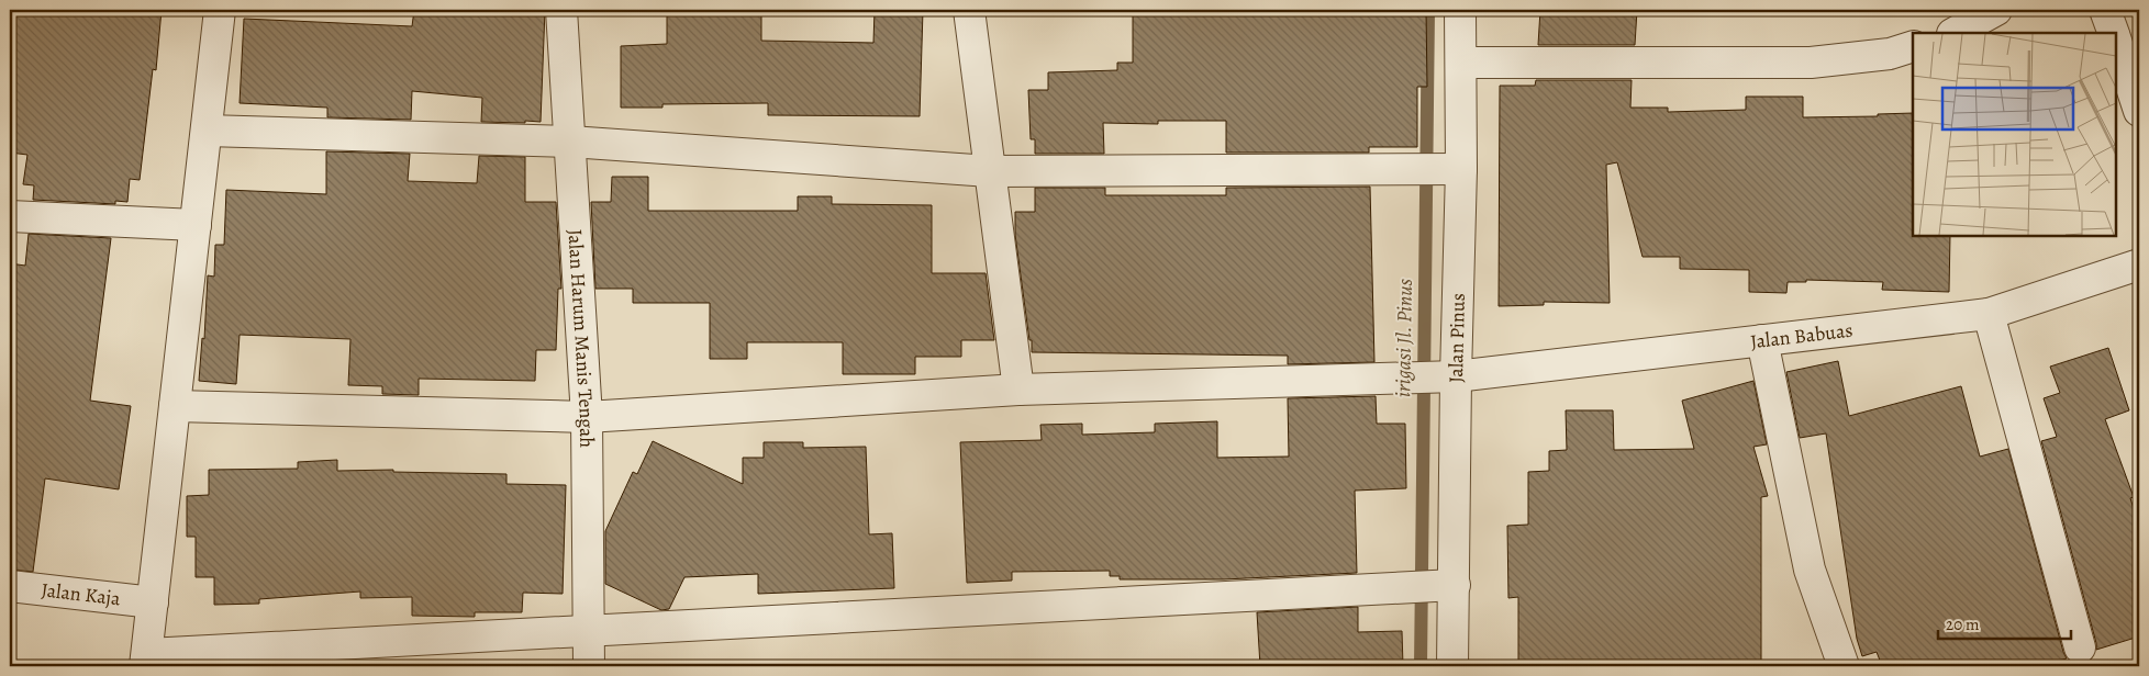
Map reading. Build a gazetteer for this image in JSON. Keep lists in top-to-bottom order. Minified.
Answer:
{"streets":{"street":["Jalan Babuas","Jalan Harum Manis Tengah","Jalan Pinus","Jalan Kaja"]},"crossings":[["Jalan Babuas","Jalan Harum Manis Tengah"],["Jalan Babuas","Jalan Pinus"]],"water":["irigasi Jl. Pinus"],"scale_bar":"20 m"}
